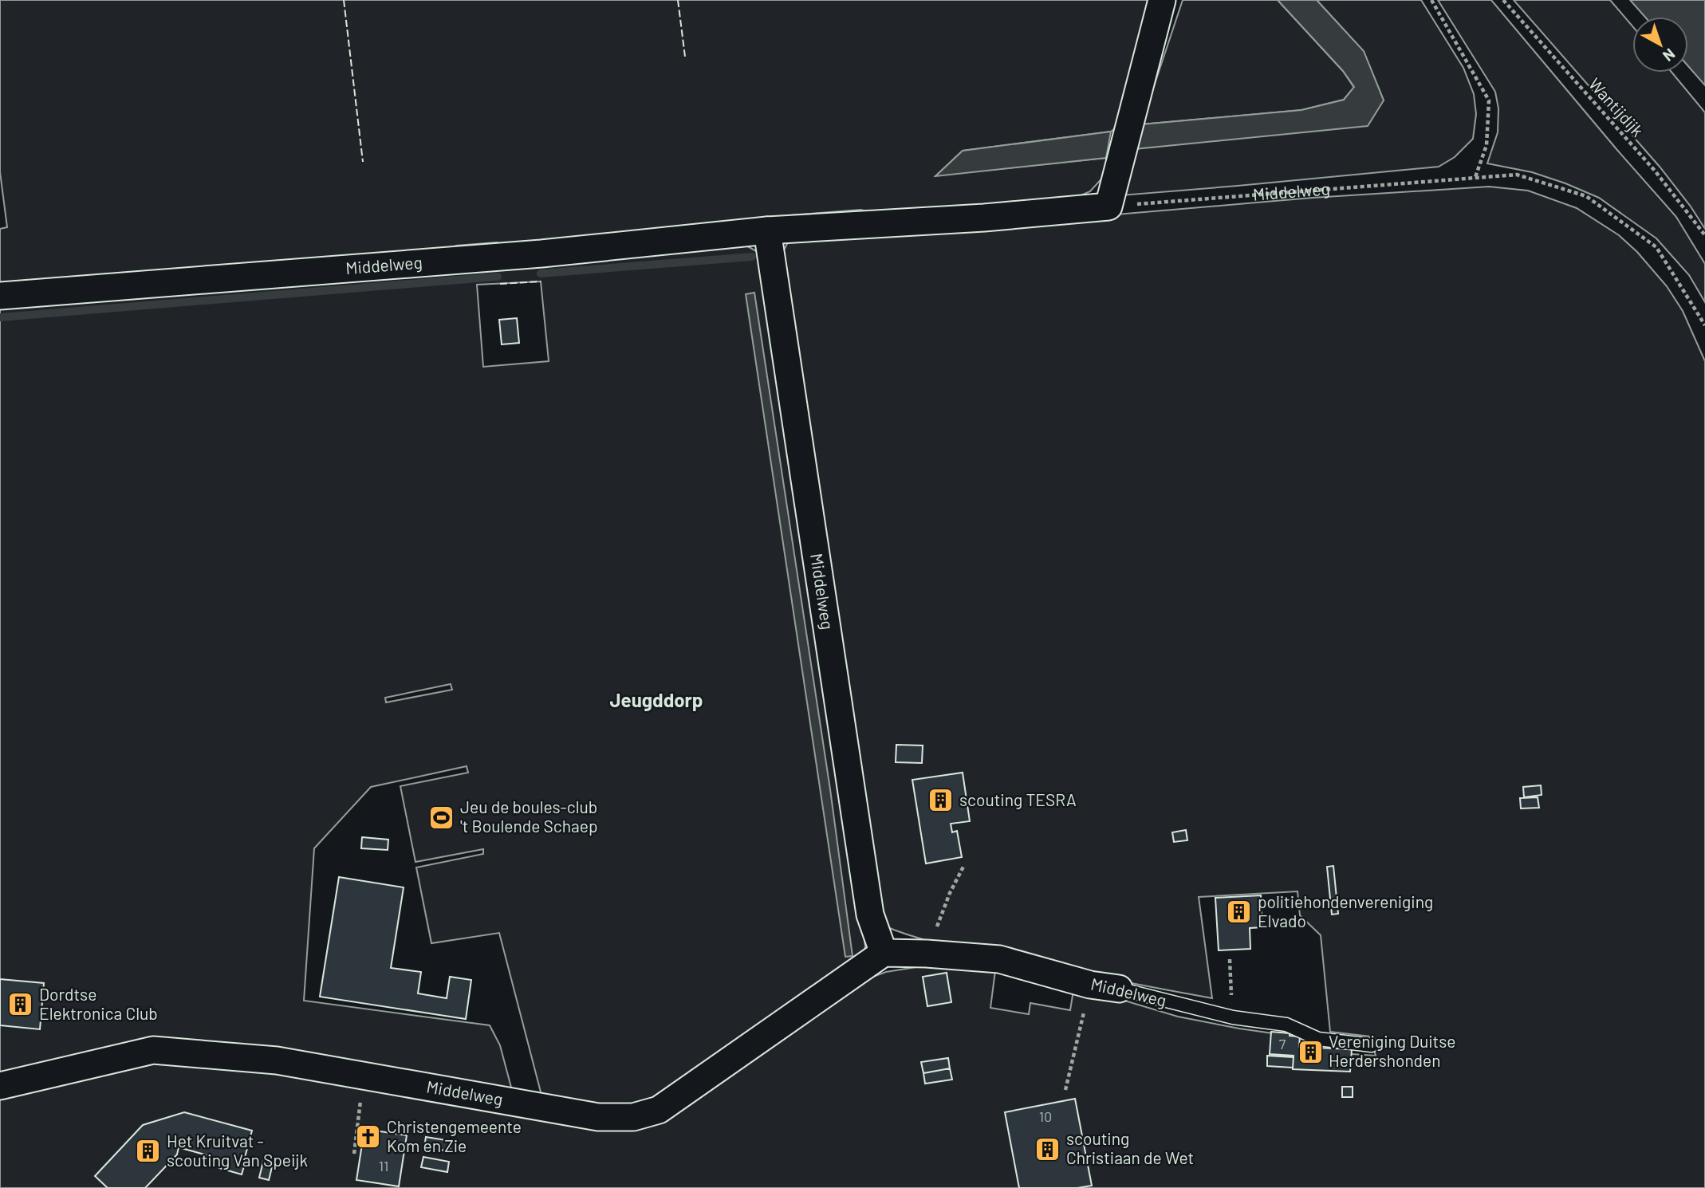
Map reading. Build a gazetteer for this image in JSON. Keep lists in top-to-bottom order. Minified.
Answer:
{"streets":{"street":["Middelweg"],"path":["Wantijdijk"]},"districts":["Jeugddorp"],"places":{"building":["scouting TESRA","politiehondenvereniging Elvado","Dordtse Elektronica Club","Vereniging Duitse Herdershonden","scouting Christiaan de Wet","Het Kruitvat - scouting Van Speijk"],"sports":["Jeu de boules-club 't Boulende Schaep"],"church":["Christengemeente Kom en Zie"]},"house_numbers":["7","10","11"],"north":"bottom right"}
